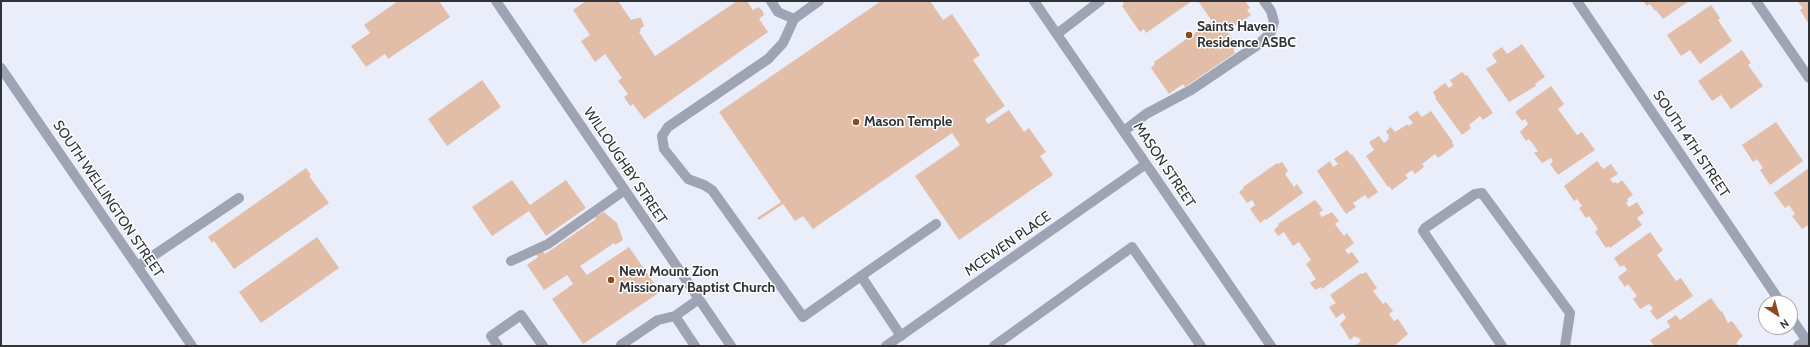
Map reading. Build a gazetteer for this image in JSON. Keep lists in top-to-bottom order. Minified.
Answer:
{"streets":{"street":["SOUTH 4TH STREET","MASON STREET","WILLOUGHBY STREET","SOUTH WELLINGTON STREET","MCEWEN PLACE"]},"crossings":[["MASON STREET","MCEWEN PLACE"]],"places":["Saints Haven Residence ASBC","Mason Temple","New Mount Zion Missionary Baptist Church"],"north":"bottom right"}
